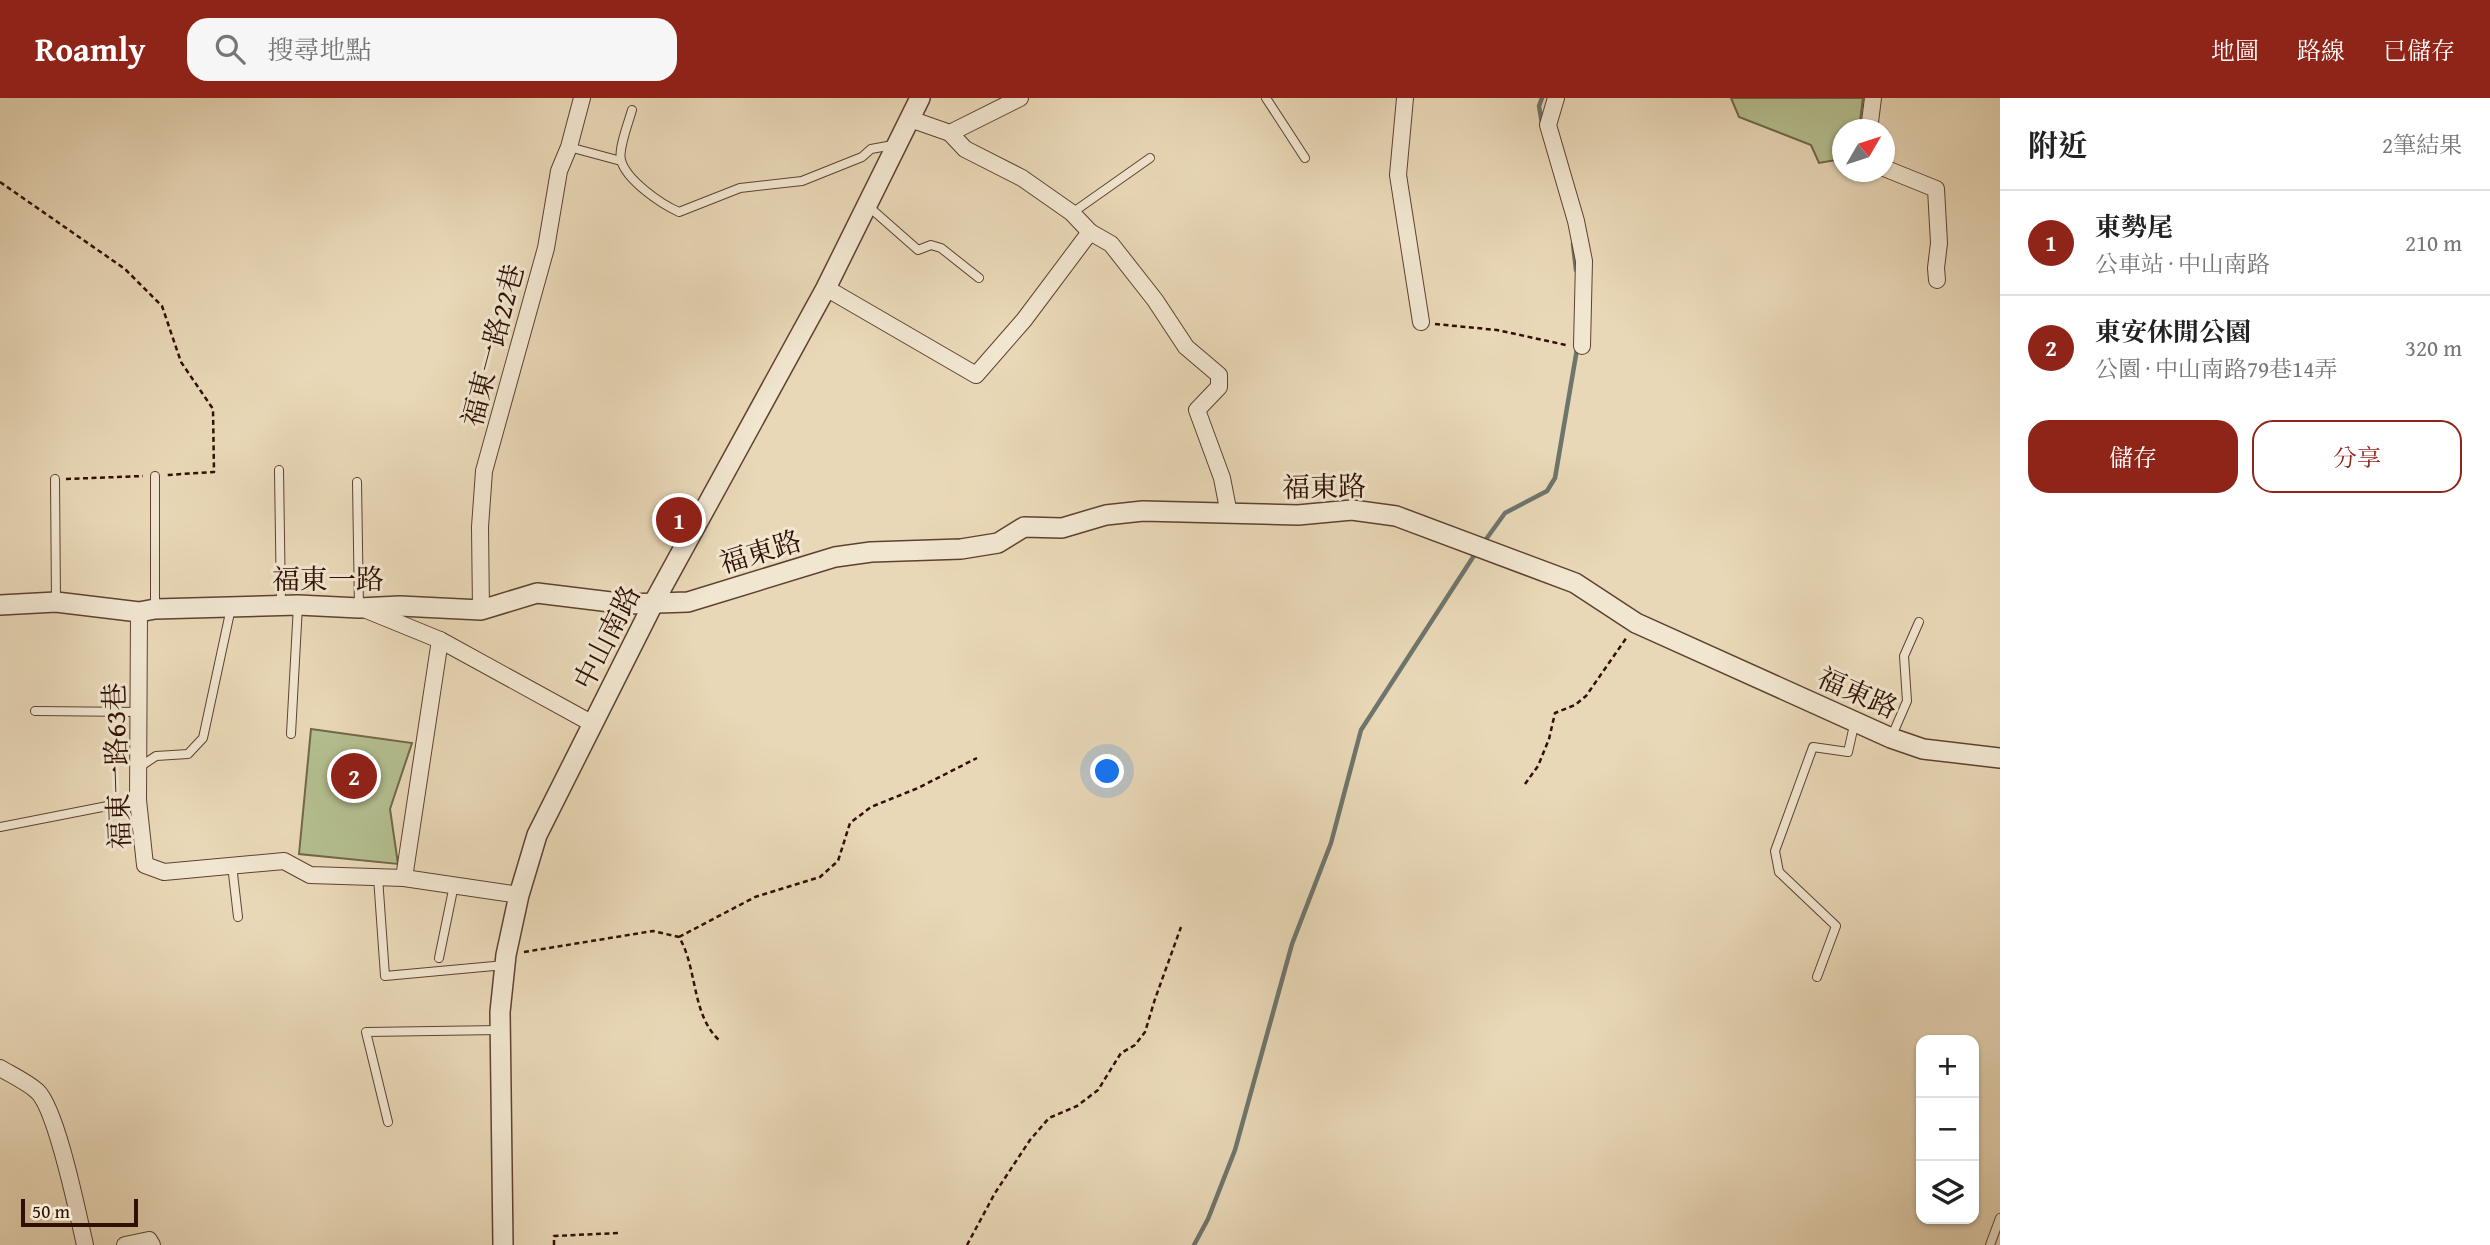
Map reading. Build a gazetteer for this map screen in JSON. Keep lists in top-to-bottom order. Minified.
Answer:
{"streets":{"street":["福東一路22巷","福東路","福東一路","中山南路","福東一路63巷"]},"crossings":[["福東一路22巷","福東一路"],["福東路","福東一路"],["福東路","中山南路"],["福東一路","中山南路"],["福東一路","福東一路63巷"],["中山南路","福東一路63巷"]],"scale_bar":"50 m","north":"top right","page":{"header":"Roamly","search":"搜尋地點","nav":["地圖","路線","已儲存"],"heading":["附近","2筆結果"],"list":[{"mark":"1","name":"東勢尾","note":"公車站 · 中山南路","value":"210 m"},{"mark":"2","name":"東安休閒公園","note":"公園 · 中山南路79巷14弄","value":"320 m"}],"buttons":["儲存","分享"],"pins":["1","2"],"map_buttons":["+","−"],"scale":"50 m"}}
